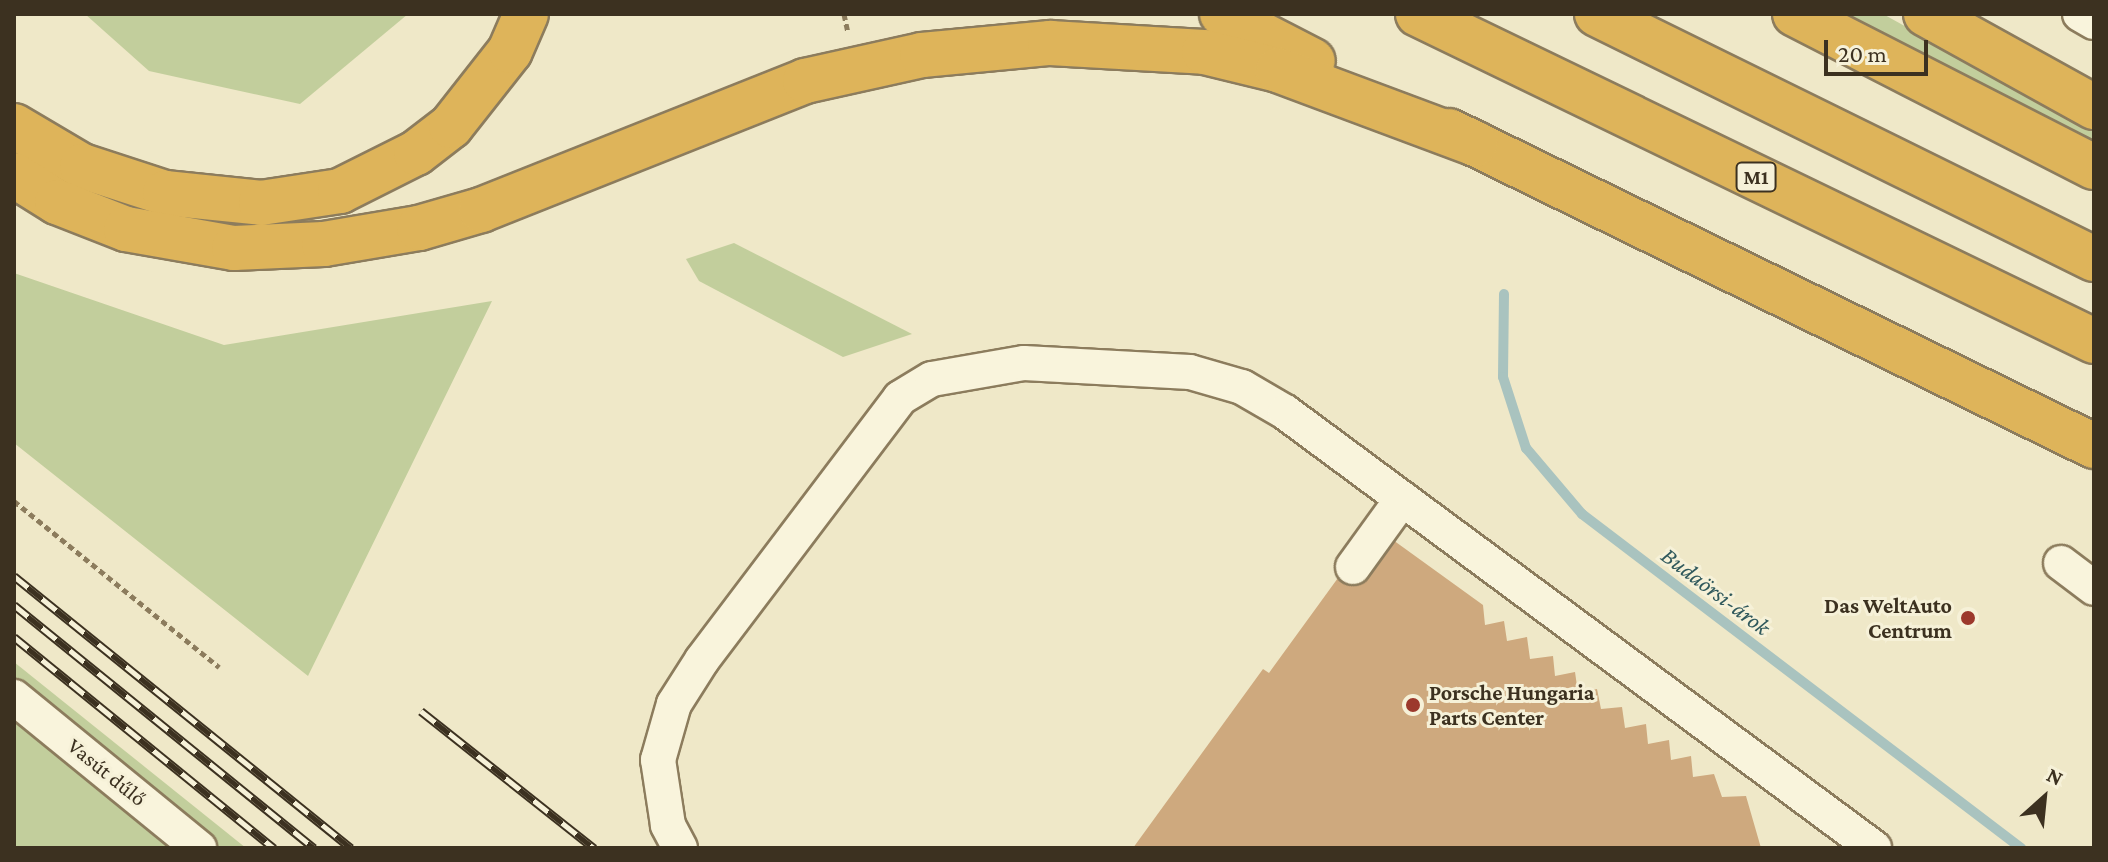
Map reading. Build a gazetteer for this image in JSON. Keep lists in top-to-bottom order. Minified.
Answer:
{"streets":{"highway":["M1"],"street":["Vasút dűlő"]},"water":["Budaörsi-árok"],"places":["Das WeltAuto Centrum","Porsche Hungaria Parts Center"],"scale_bar":"20 m","north":"top right"}
